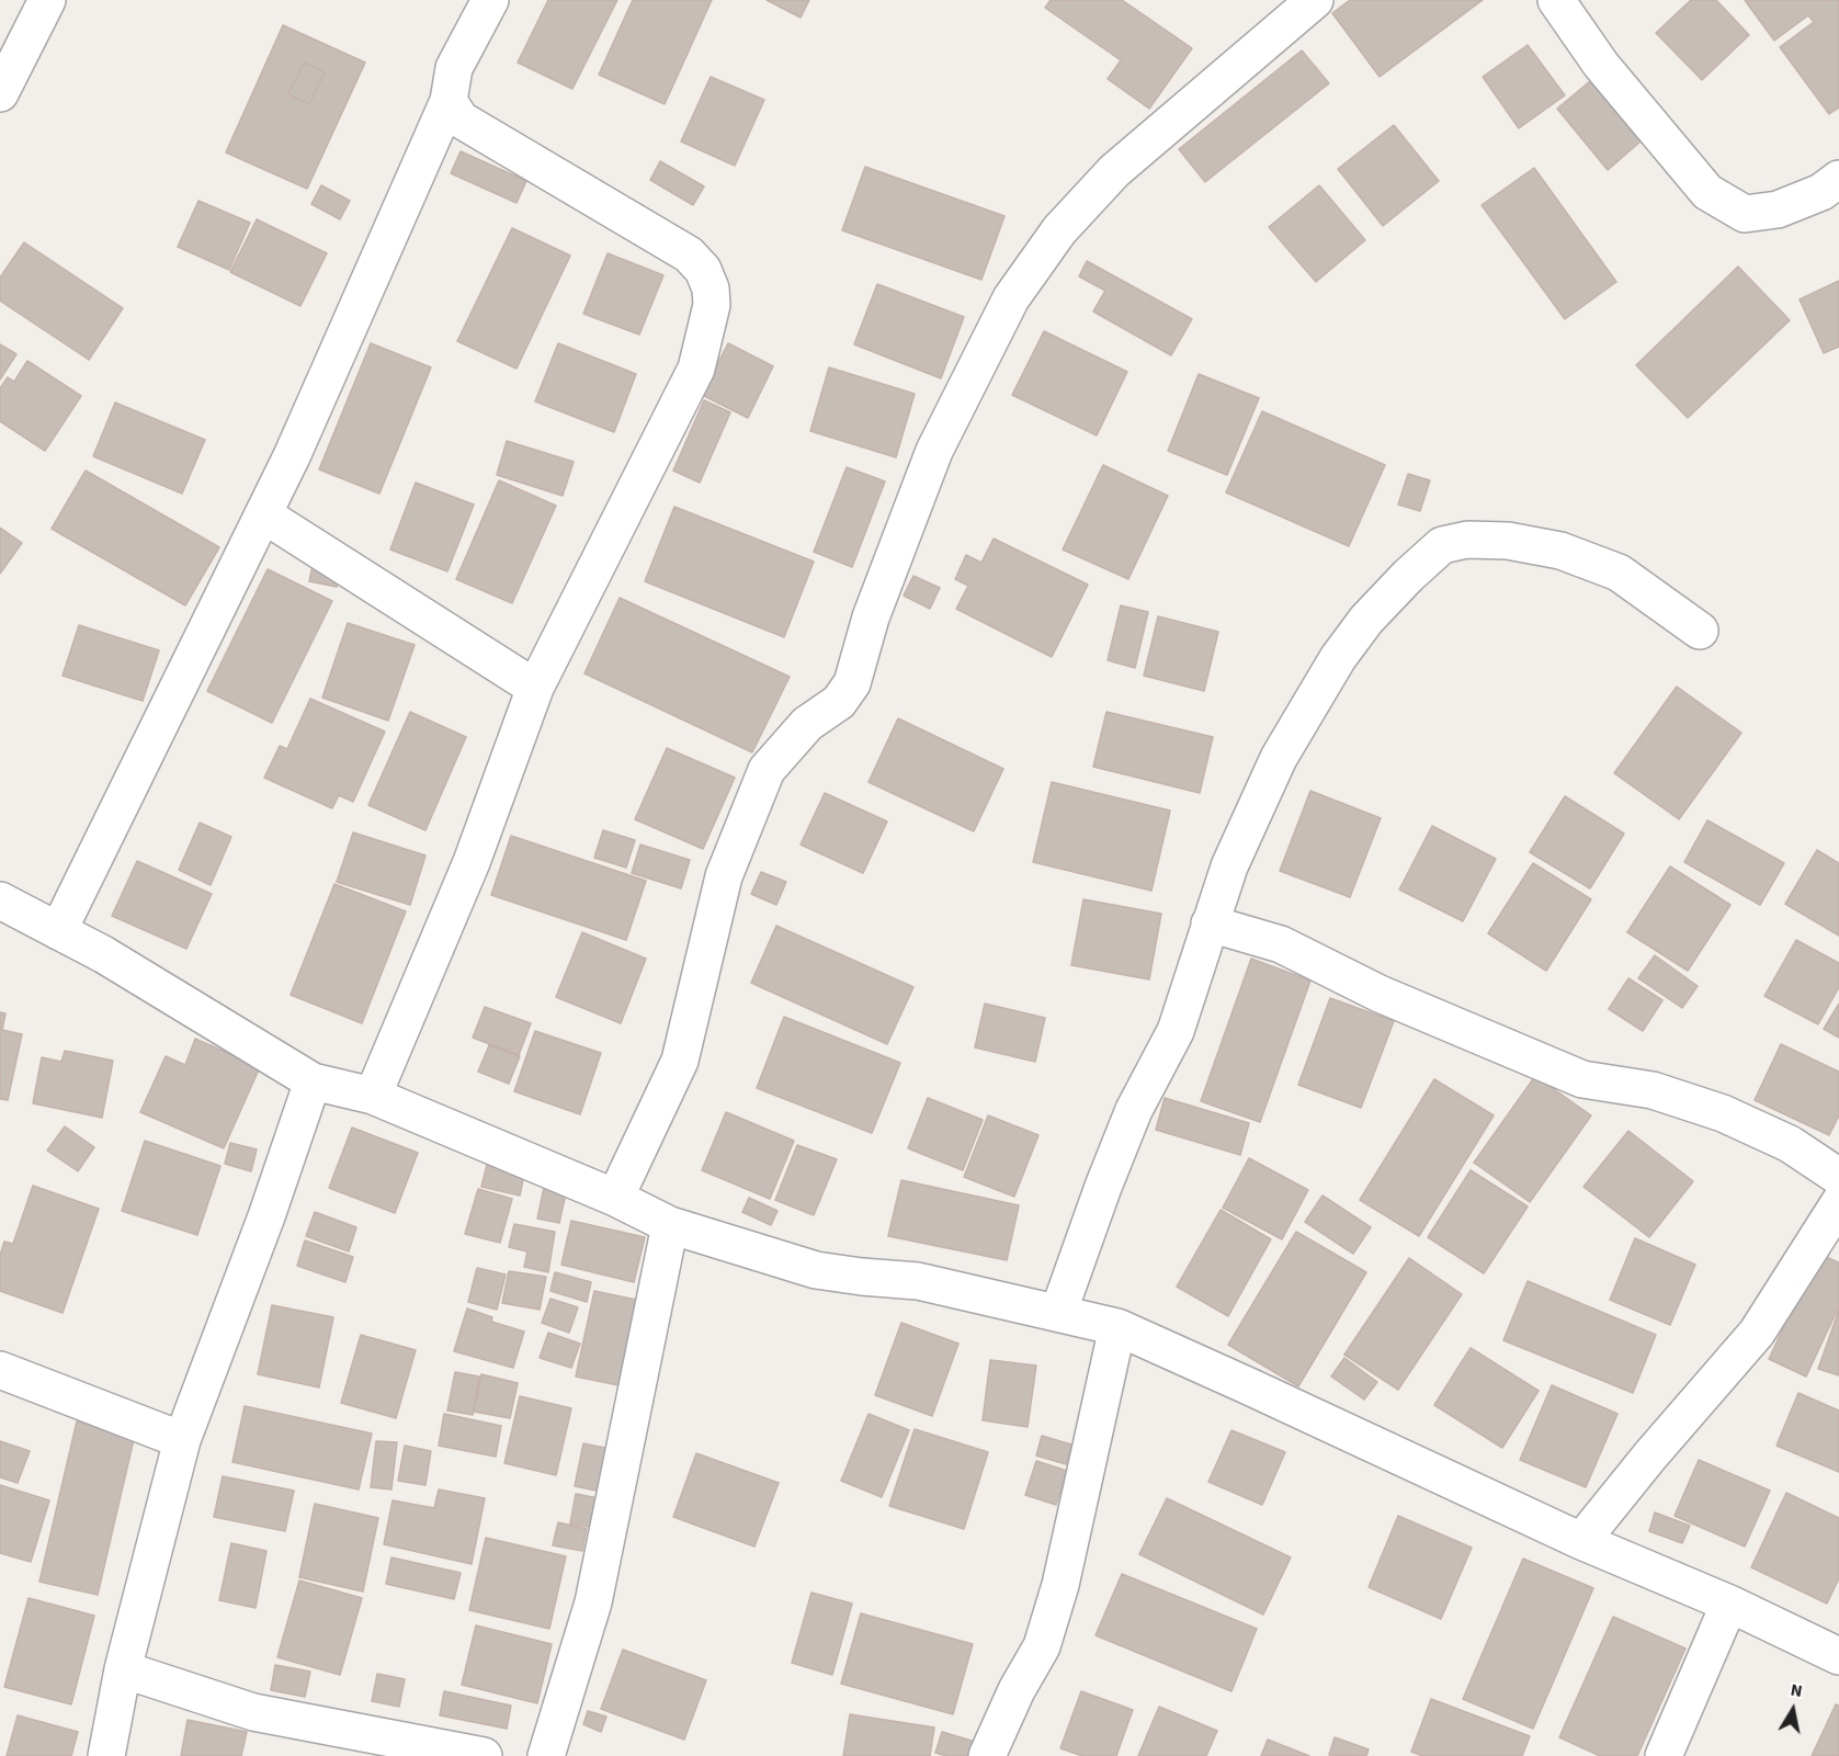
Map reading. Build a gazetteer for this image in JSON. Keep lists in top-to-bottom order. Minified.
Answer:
{"north":"top"}
